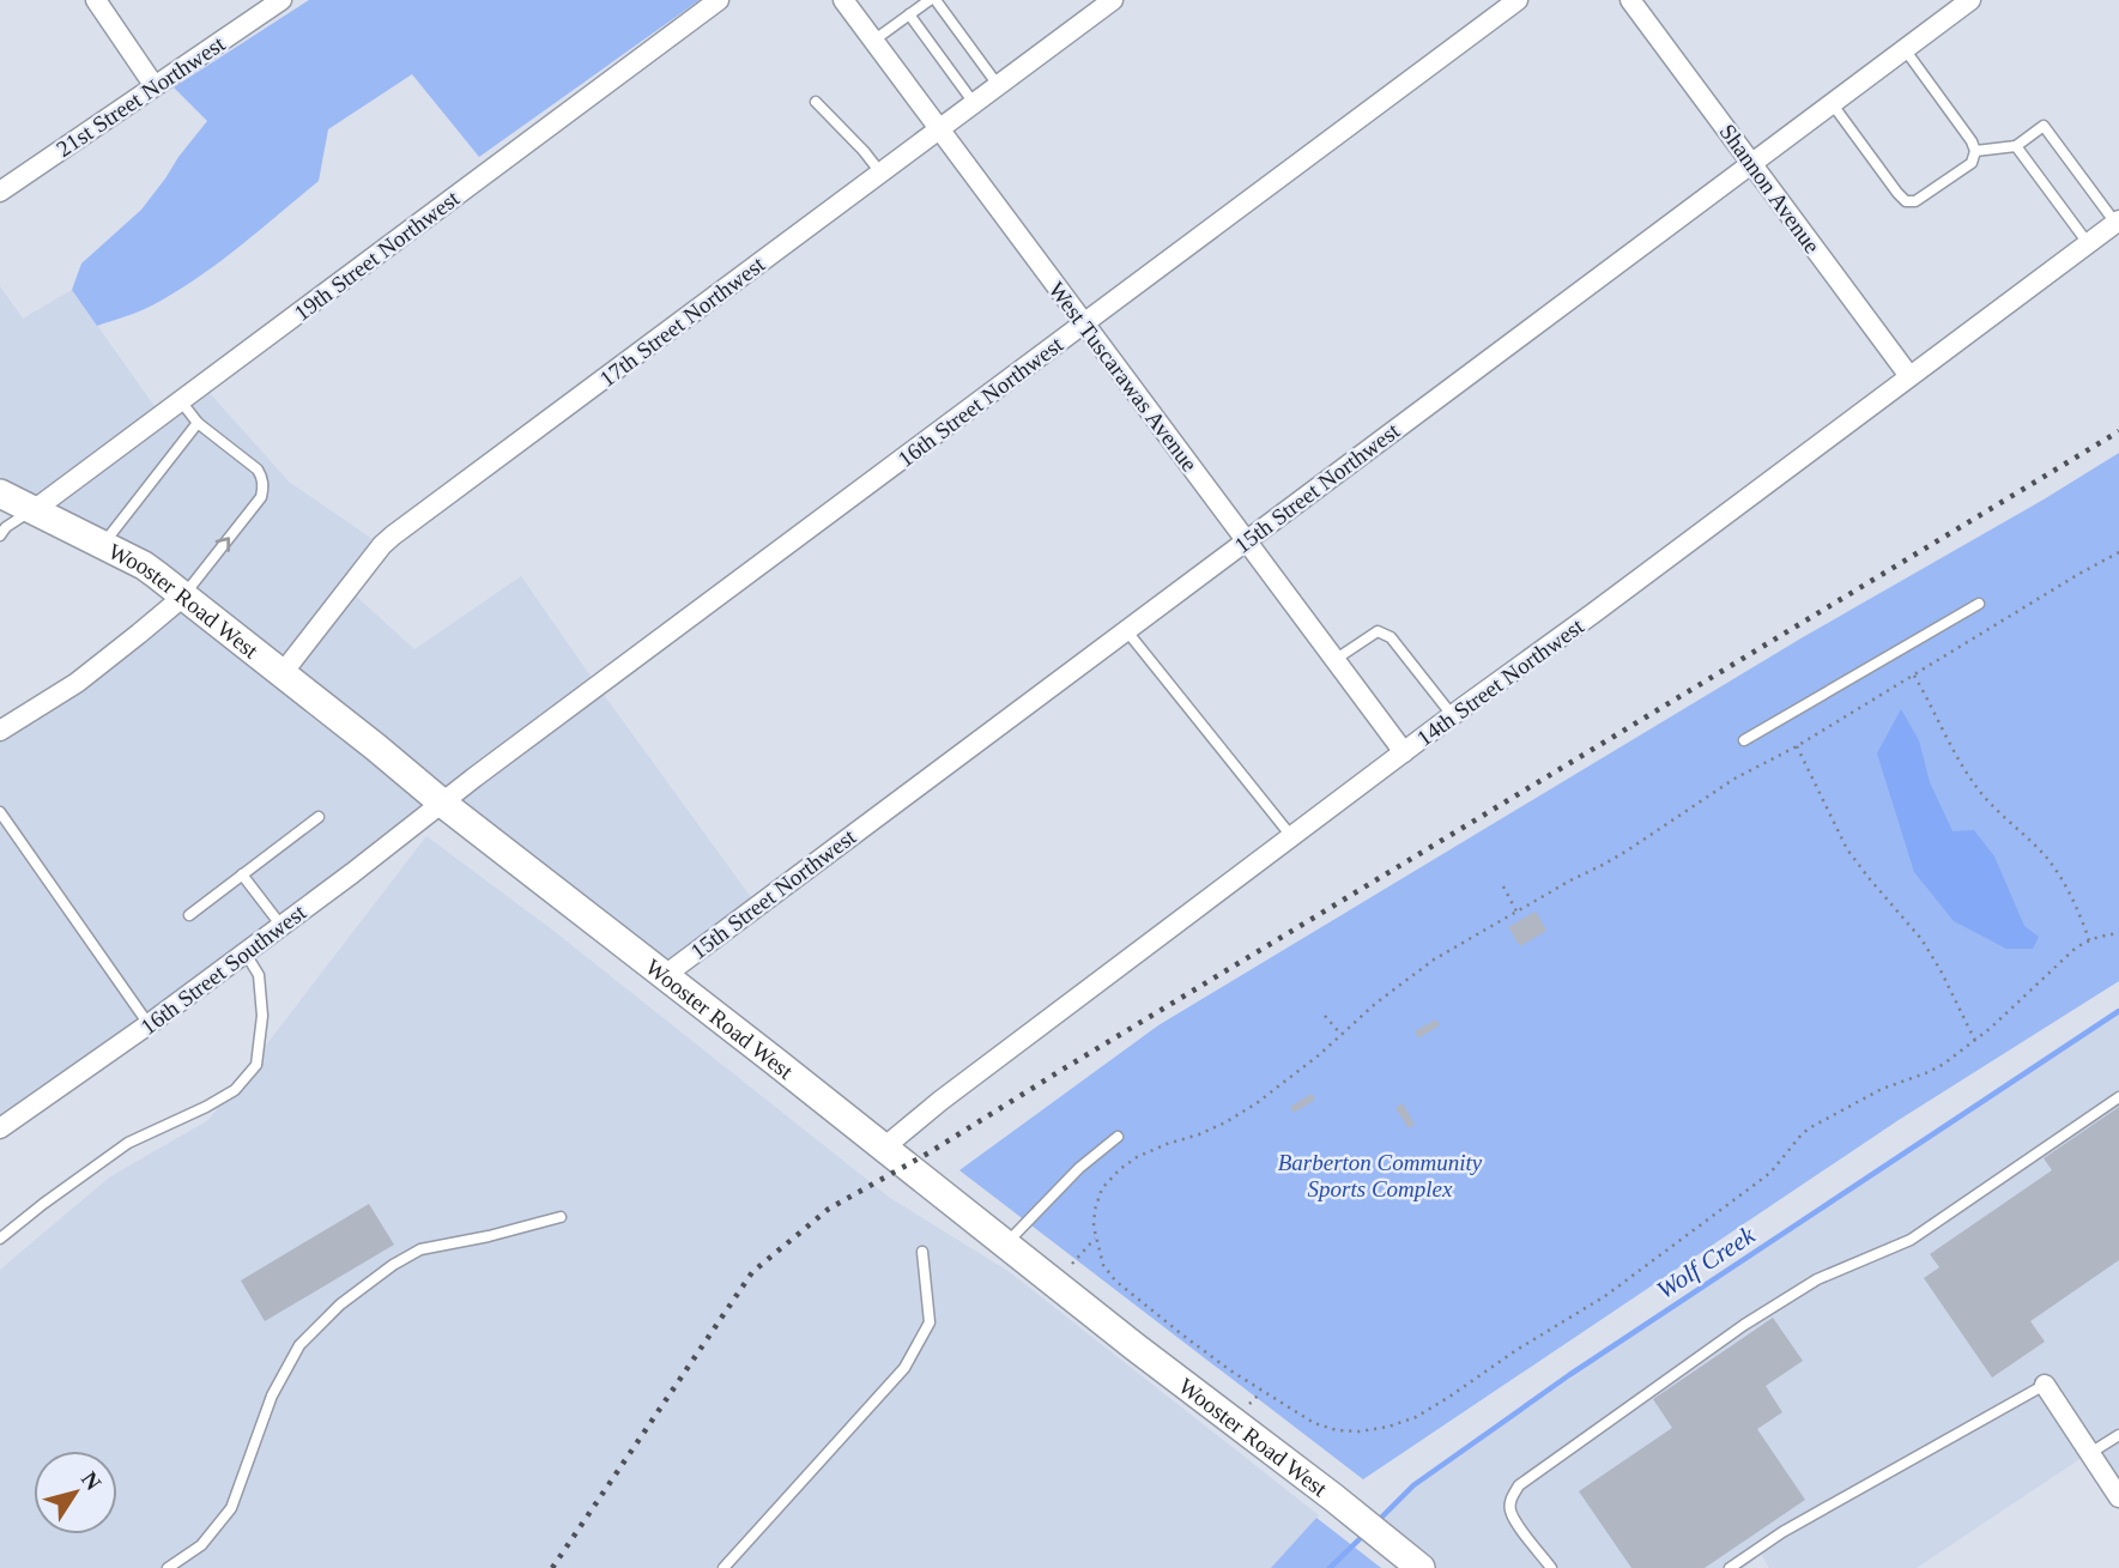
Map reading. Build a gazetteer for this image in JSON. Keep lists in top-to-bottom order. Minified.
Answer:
{"streets":{"main road":["Wooster Road West"],"street":["21st Street Northwest","Shannon Avenue","19th Street Northwest","17th Street Northwest","West Tuscarawas Avenue","16th Street Northwest","15th Street Northwest","14th Street Northwest","16th Street Southwest"]},"crossings":[["Shannon Avenue","15th Street Northwest"],["Shannon Avenue","14th Street Northwest"],["19th Street Northwest","Wooster Road West"],["17th Street Northwest","West Tuscarawas Avenue"],["17th Street Northwest","Wooster Road West"],["West Tuscarawas Avenue","16th Street Northwest"],["West Tuscarawas Avenue","15th Street Northwest"],["West Tuscarawas Avenue","14th Street Northwest"],["16th Street Northwest","Wooster Road West"],["16th Street Northwest","16th Street Southwest"],["15th Street Northwest","Wooster Road West"],["Wooster Road West","14th Street Northwest"],["Wooster Road West","16th Street Southwest"]],"water":["Wolf Creek"],"parks":["Barberton Community Sports Complex"],"north":"top right"}
